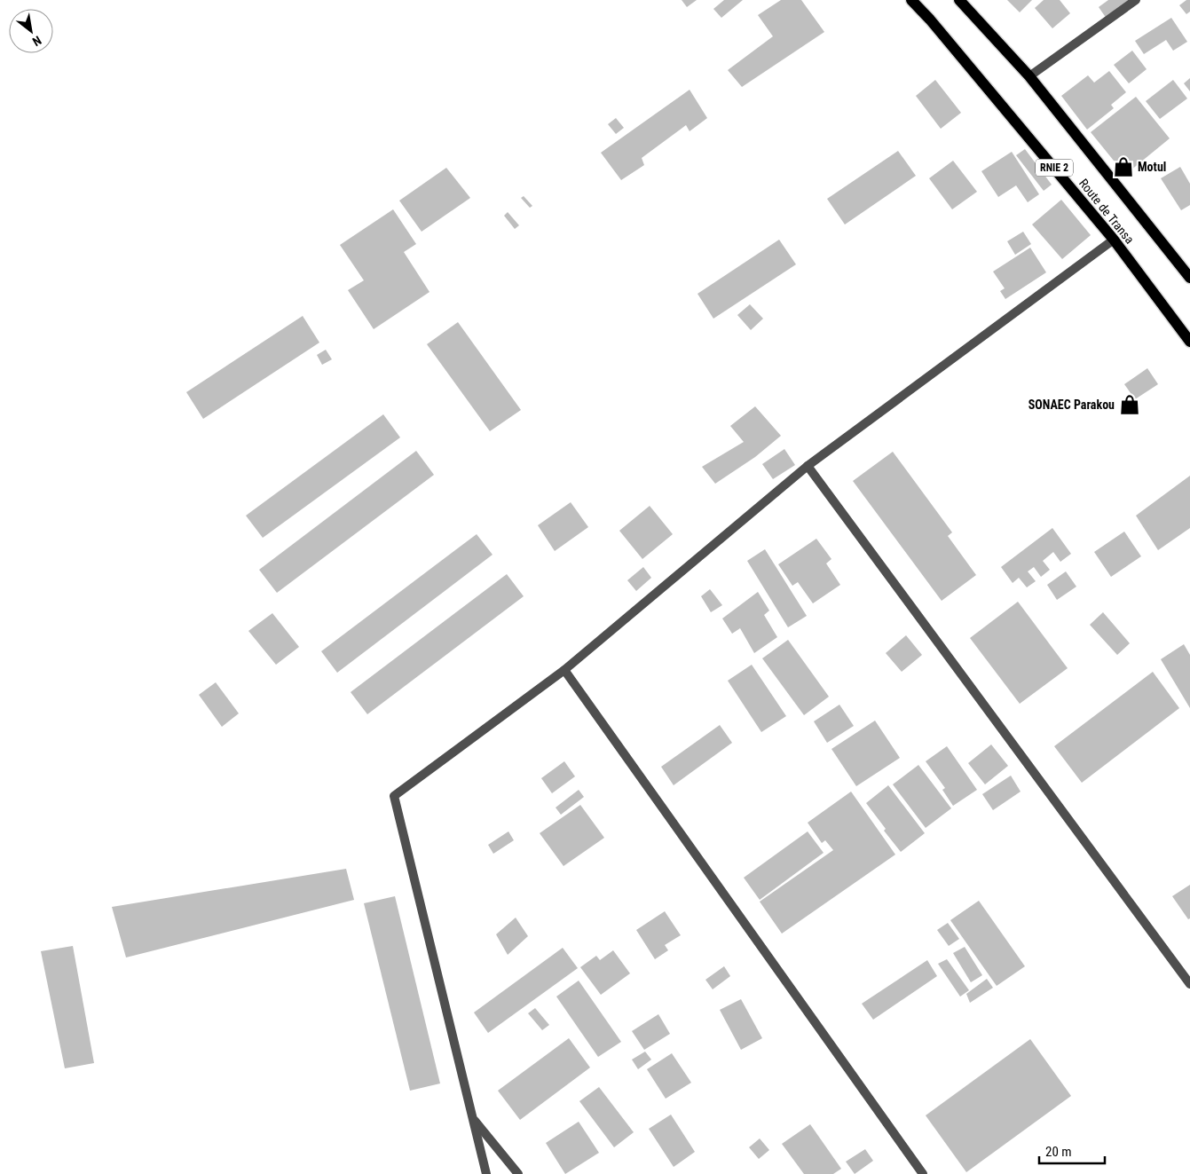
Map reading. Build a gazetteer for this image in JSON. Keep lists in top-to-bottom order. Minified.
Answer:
{"streets":{"main road":["RNIE 2","Route de Transa"]},"places":{"shop":["Motul","SONAEC Parakou"]},"scale_bar":"20 m","north":"bottom right"}
